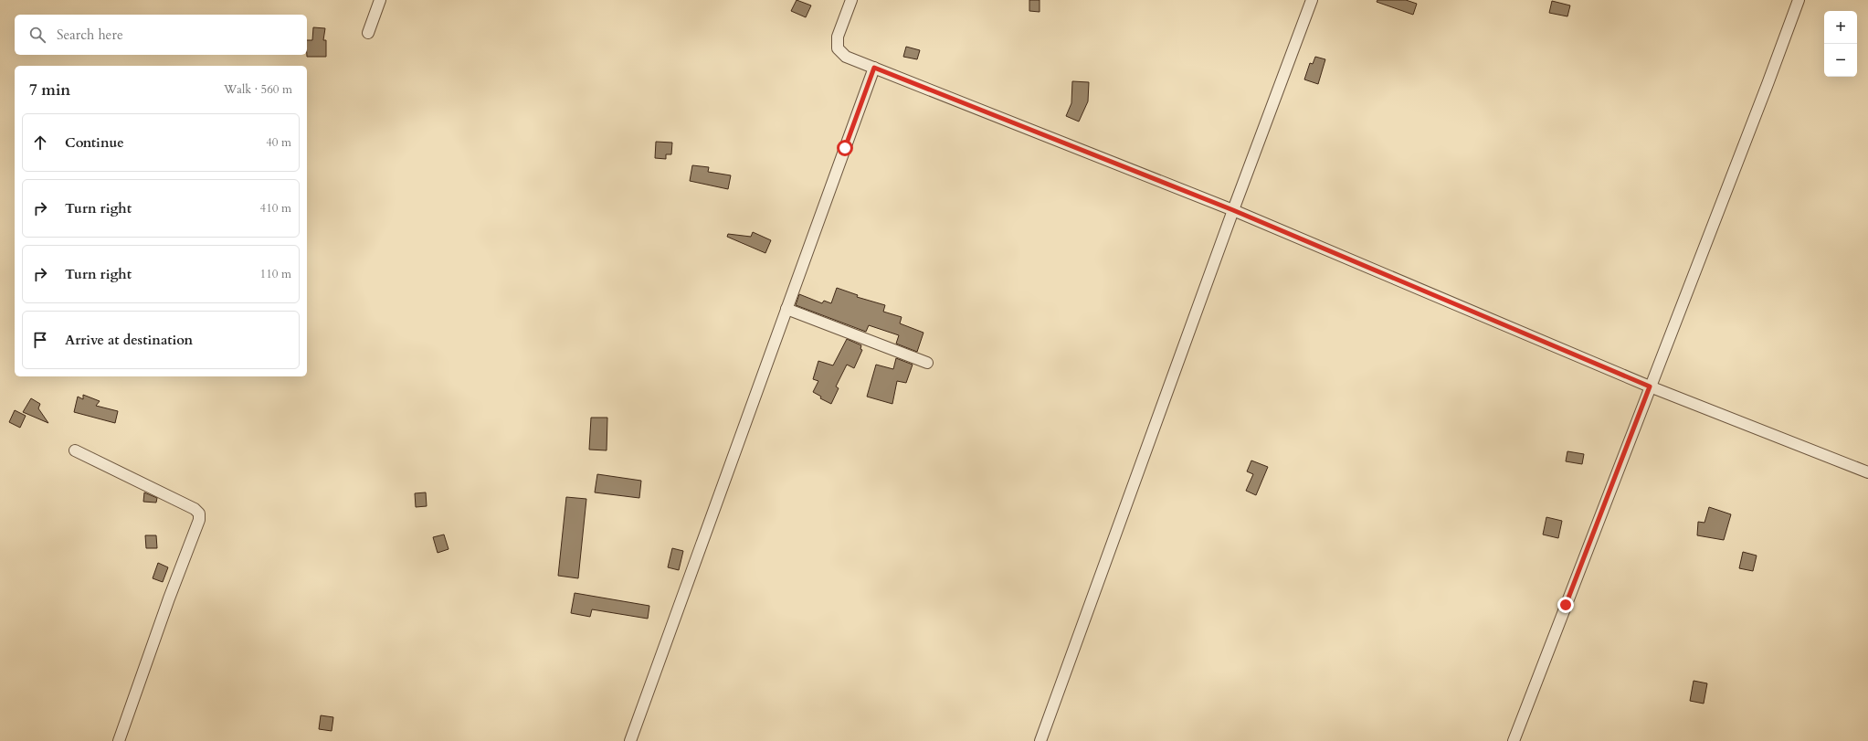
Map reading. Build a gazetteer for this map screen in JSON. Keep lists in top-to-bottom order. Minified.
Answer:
{"page":{"map_buttons":["+","−"],"search":"Search here","heading":["7 min","Walk · 560 m"],"list":[["Continue","40 m"],["Turn right","410 m"],["Turn right","110 m"],"Arrive at destination"]}}
